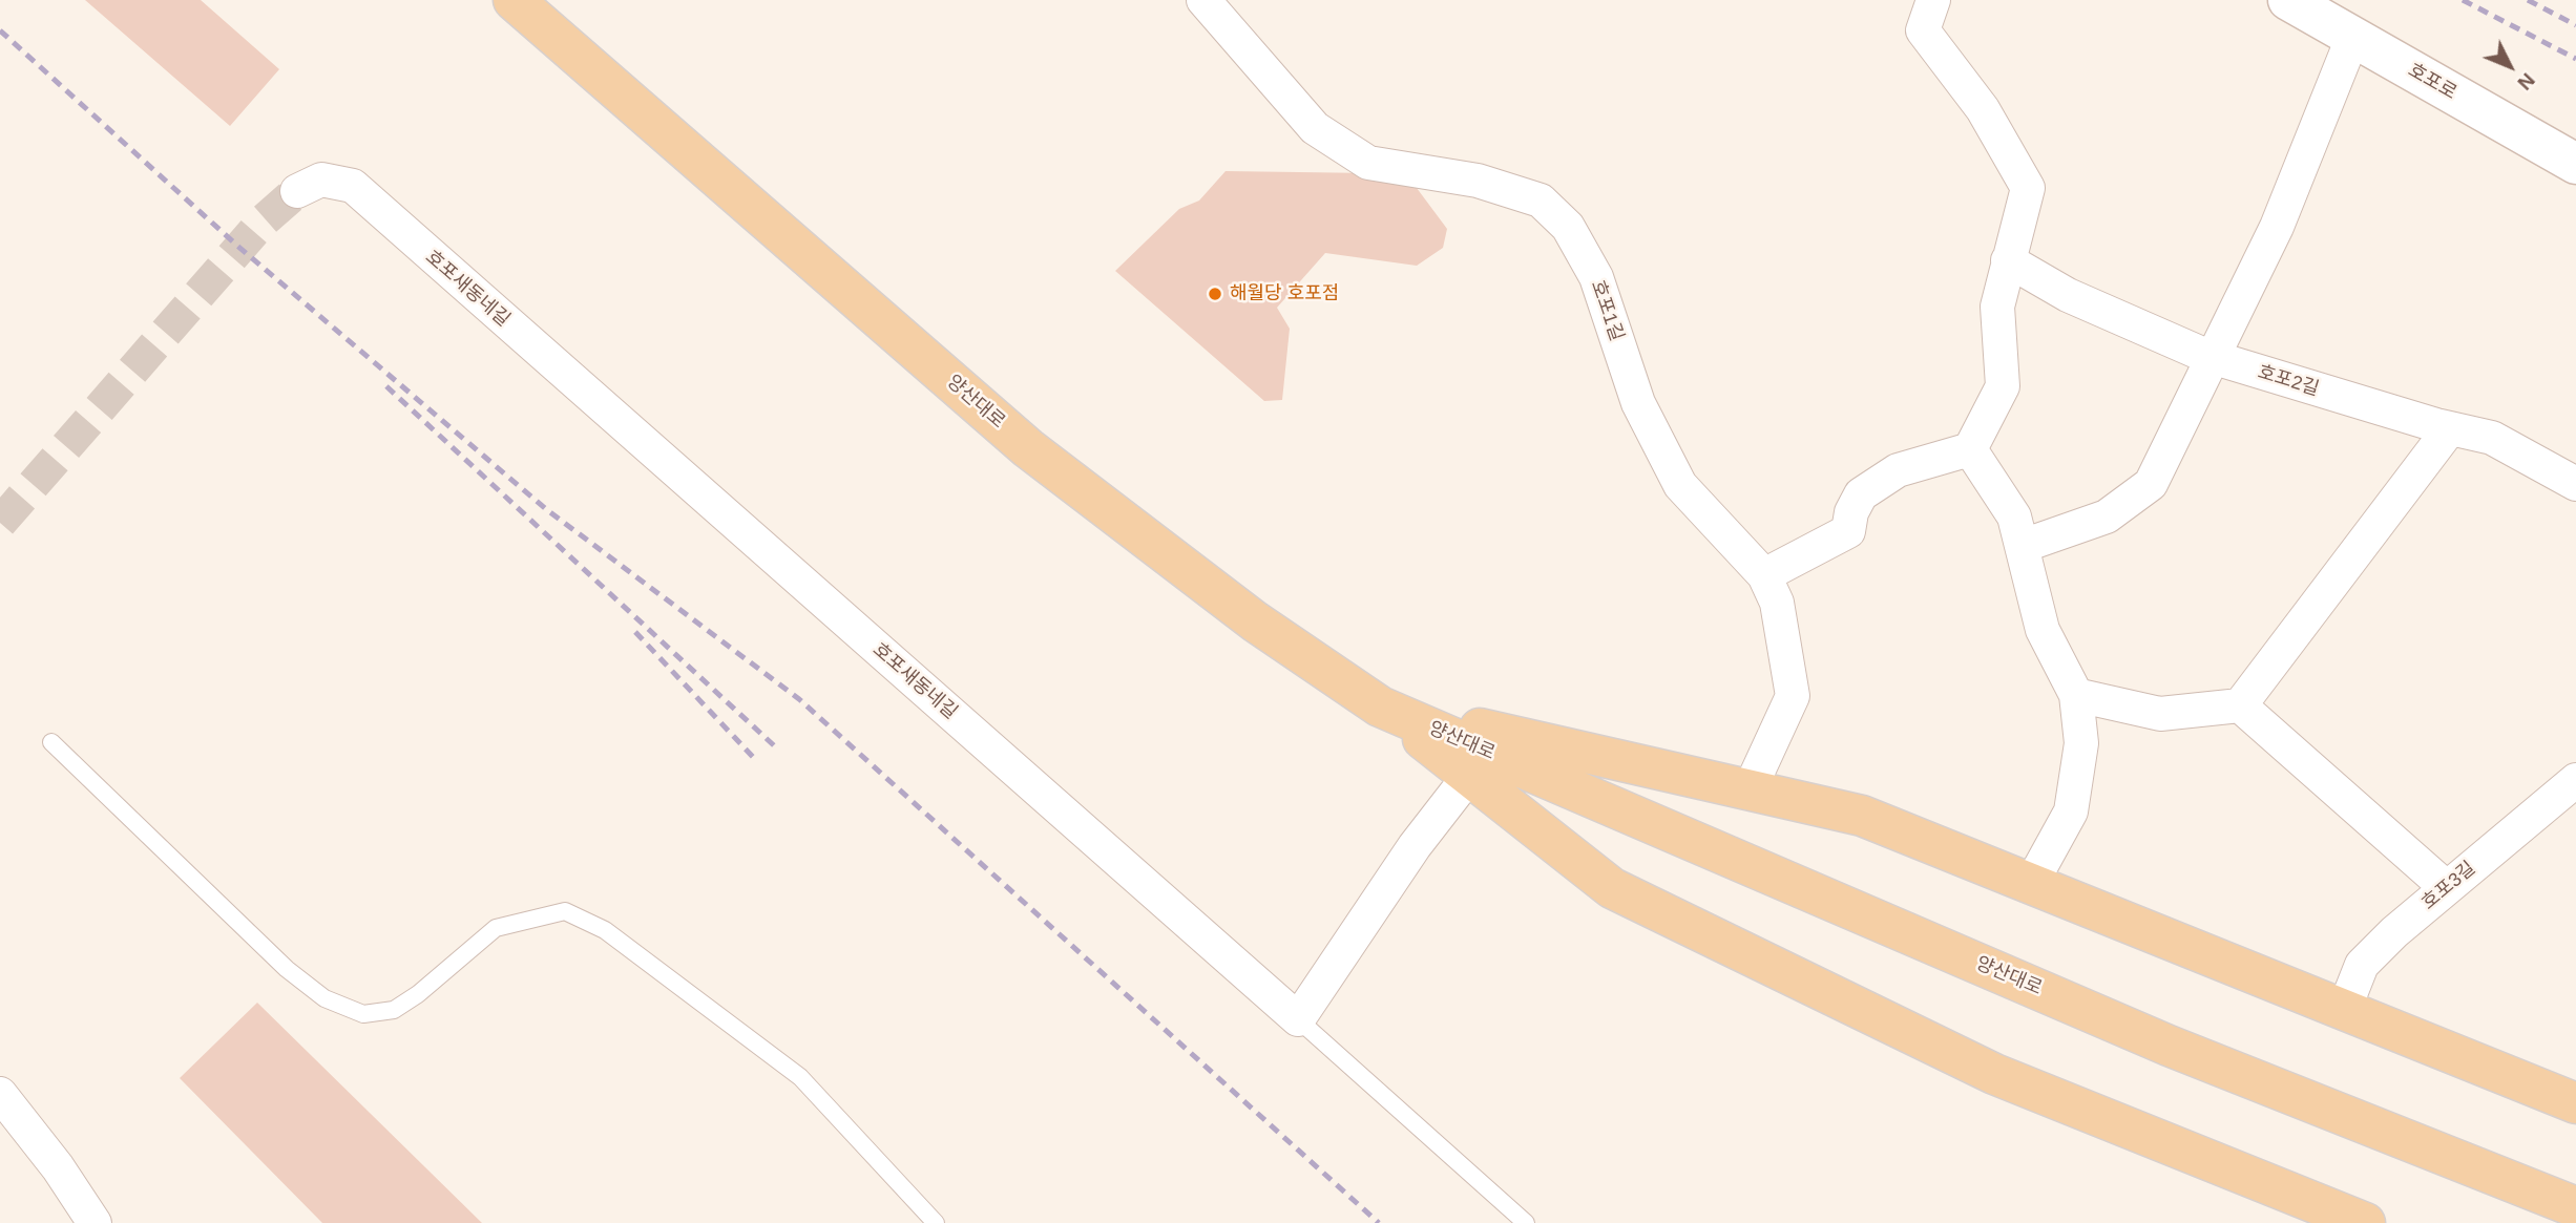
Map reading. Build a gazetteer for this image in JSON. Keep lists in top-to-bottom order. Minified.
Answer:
{"streets":{"main road":["호포로","양산대로"],"street":["호포새동네길","호포1길","호포2길","호포3길"]},"places":["해월당 호포점"],"north":"bottom right"}
